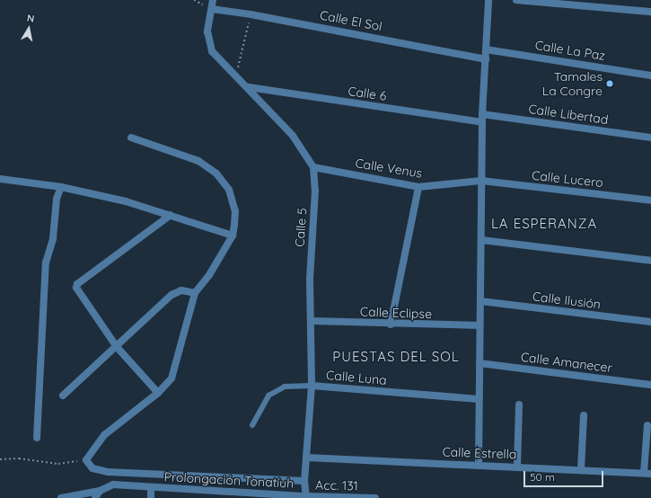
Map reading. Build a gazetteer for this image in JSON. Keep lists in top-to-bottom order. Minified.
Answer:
{"streets":{"street":["Calle El Sol","Calle La Paz","Calle 6","Calle Libertad","Calle Venus","Calle Lucero","Calle 5","Calle Ilusión","Calle Eclipse","Calle Amanecer","Calle Luna","Calle Estrella","Prolongación Tonatíuh","Acc. 131"]},"crossings":[["Calle El Sol","Calle 5"],["Calle 6","Calle Libertad"],["Calle 6","Calle 5"],["Calle Venus","Calle Lucero"],["Calle Venus","Calle 5"],["Calle 5","Calle Eclipse"],["Calle 5","Calle Luna"],["Calle 5","Calle Estrella"],["Calle 5","Prolongación Tonatíuh"],["Calle 5","Acc. 131"],["Prolongación Tonatíuh","Acc. 131"]],"districts":["LA ESPERANZA","PUESTAS DEL SOL"],"places":["Tamales La Congre"],"scale_bar":"50 m","north":"top"}
